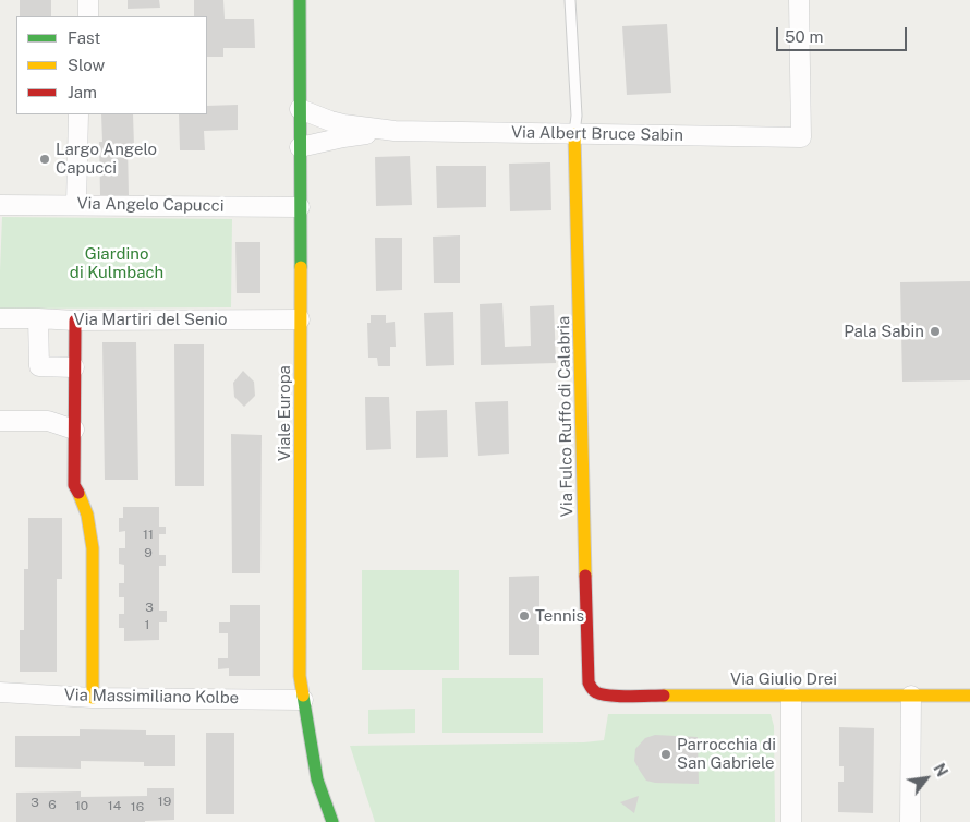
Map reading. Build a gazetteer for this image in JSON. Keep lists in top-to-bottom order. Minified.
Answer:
{"streets":{"street":["Via Albert Bruce Sabin","Via Angelo Capucci","Via Martiri del Senio","Viale Europa","Via Fulco Ruffo di Calabria","Via Giulio Drei","Via Massimiliano Kolbe"]},"crossings":[["Via Albert Bruce Sabin","Viale Europa"],["Via Albert Bruce Sabin","Via Fulco Ruffo di Calabria"],["Via Angelo Capucci","Viale Europa"],["Via Martiri del Senio","Viale Europa"],["Viale Europa","Via Massimiliano Kolbe"],["Via Fulco Ruffo di Calabria","Via Giulio Drei"]],"parks":["Giardino di Kulmbach"],"places":["Largo Angelo Capucci","Pala Sabin","Tennis","Parrocchia di San Gabriele"],"house_numbers":["11","9","3","1","19","3","6","10","14","16"],"legend":["Fast","Slow","Jam"],"scale_bar":"50 m","north":"top right"}
